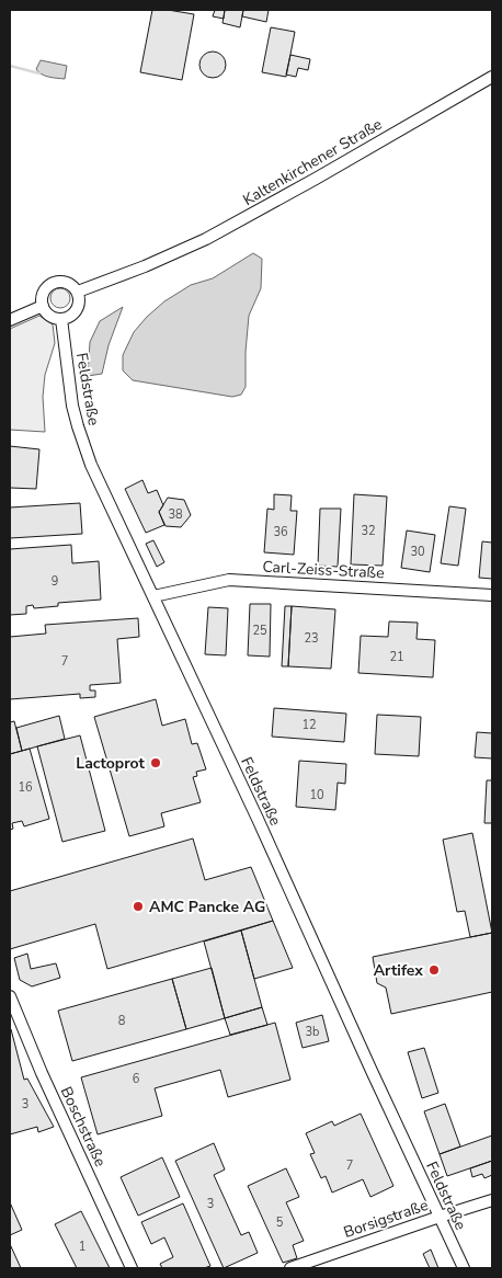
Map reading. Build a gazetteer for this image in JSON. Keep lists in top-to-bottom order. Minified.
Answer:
{"streets":{"street":["Kaltenkirchener Straße","Feldstraße","Carl-Zeiss-Straße","Boschstraße","Borsigstraße"]},"crossings":[["Kaltenkirchener Straße","Feldstraße"],["Feldstraße","Carl-Zeiss-Straße"],["Feldstraße","Borsigstraße"]],"places":["Lactoprot","AMC Pancke AG","Artifex"],"house_numbers":["38","32","36","30","9","25","23","21","7","12","16","10","8","3b","6","3","7","3","5","1"]}
